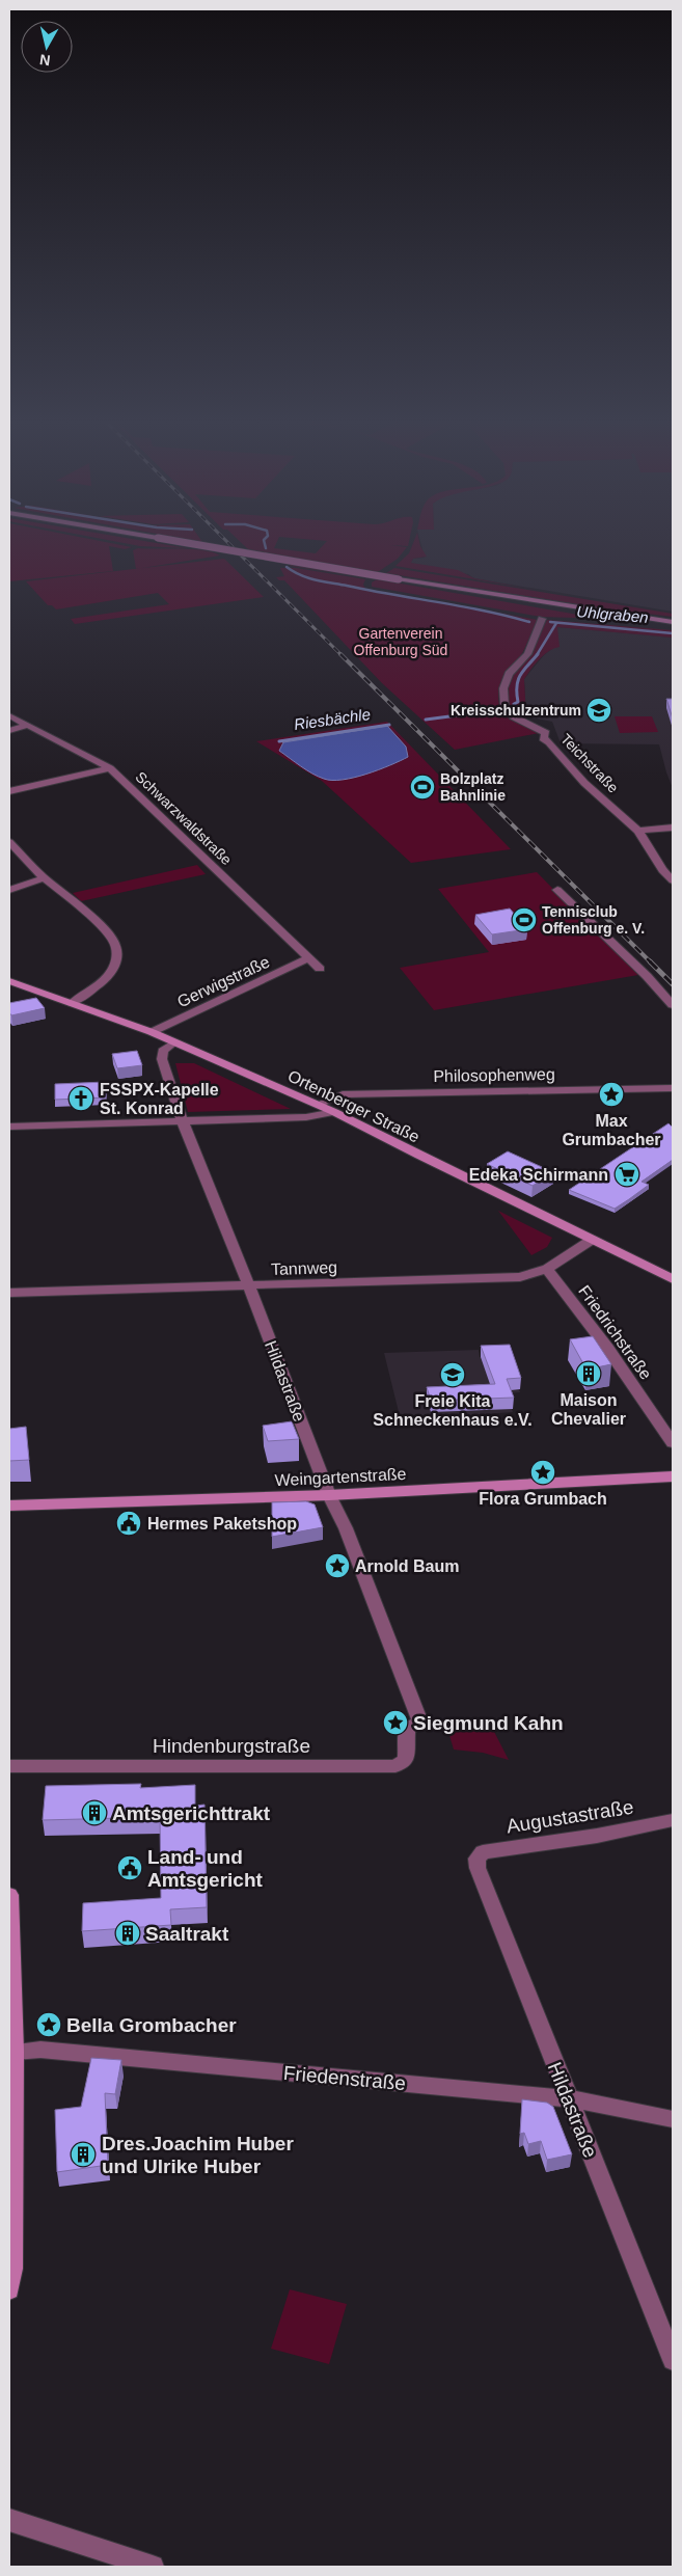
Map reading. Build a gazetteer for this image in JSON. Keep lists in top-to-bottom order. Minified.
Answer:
{"streets":{"street":["Teichstraße","Schwarzwaldstraße","Gerwigstraße","Philosophenweg","Ortenberger Straße","Tannweg","Friedrichstraße","Hildastraße","Weingartenstraße","Hindenburgstraße","Augustastraße","Friedenstraße"]},"crossings":[["Schwarzwaldstraße","Gerwigstraße"],["Gerwigstraße","Ortenberger Straße"],["Philosophenweg","Ortenberger Straße"],["Ortenberger Straße","Tannweg"],["Ortenberger Straße","Hildastraße"],["Tannweg","Friedrichstraße"],["Tannweg","Hildastraße"],["Hildastraße","Weingartenstraße"],["Hildastraße","Hindenburgstraße"],["Hildastraße","Augustastraße"],["Hildastraße","Friedenstraße"]],"water":["Uhlgraben","Riesbächle"],"parks":["Gartenverein Offenburg Süd"],"places":{"school or university":["Kreisschulzentrum","Freie Kita Schneckenhaus e.V."],"sports":["Bolzplatz Bahnlinie","Tennisclub Offenburg e. V."],"place":["Max Grumbacher","Flora Grumbach","Arnold Baum","Siegmund Kahn","Bella Grombacher"],"church":["FSSPX-Kapelle St. Konrad"],"supermarket":["Edeka Schirmann"],"building":["Maison Chevalier","Amtsgerichttrakt","Saaltrakt","Dres.Joachim Huber und Ulrike Huber"],"public building":["Hermes Paketshop","Land- und Amtsgericht"]},"north":"bottom"}
